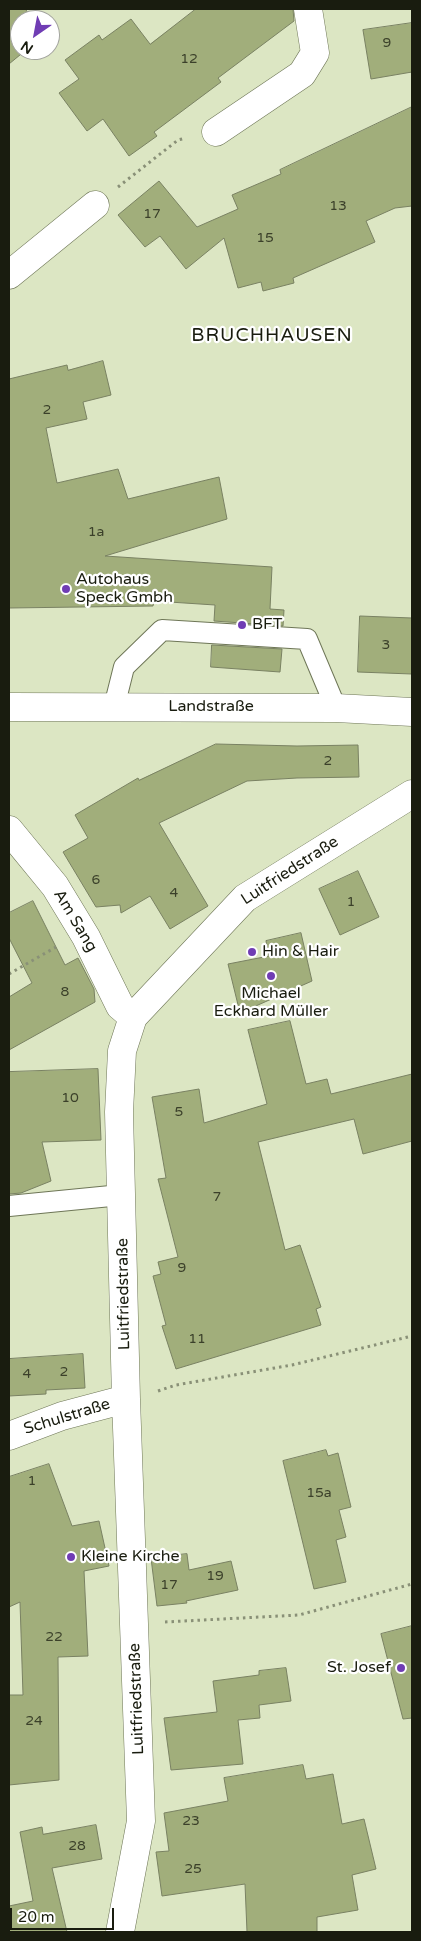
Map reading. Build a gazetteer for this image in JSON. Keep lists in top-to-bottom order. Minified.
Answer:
{"streets":{"street":["Landstraße","Luitfriedstraße","Am Sang","Schulstraße"]},"crossings":[["Luitfriedstraße","Am Sang"],["Luitfriedstraße","Schulstraße"]],"districts":["BRUCHHAUSEN"],"places":["Autohaus Speck Gmbh","BFT","Hin & Hair","Michael Eckhard Müller","Kleine Kirche","St. Josef"],"house_numbers":["9","12","13","17","15","2","1a","3","2","6","4","1","8","10","5","7","9","11","2","4","1","15a","19","17","22","24","23","28","25"],"scale_bar":"20 m","north":"bottom left"}
